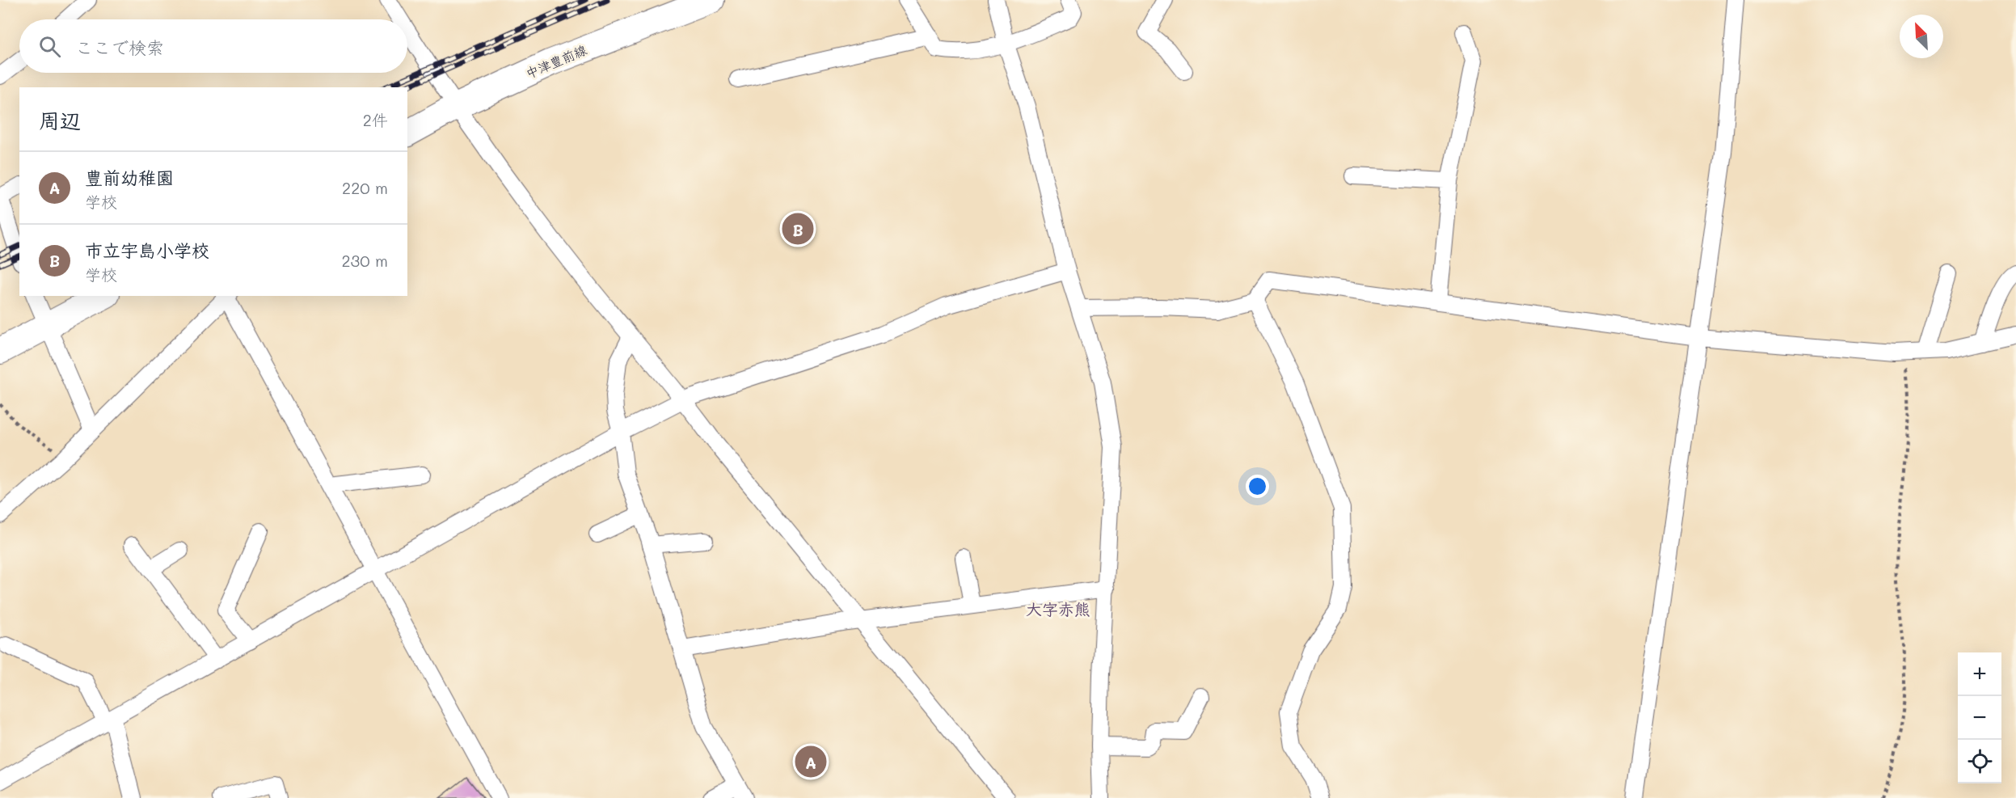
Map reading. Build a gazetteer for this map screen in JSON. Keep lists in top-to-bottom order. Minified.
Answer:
{"streets":{"main road":["中津豊前線"]},"districts":["大字赤熊"],"north":"top left","page":{"search":"ここで検索","heading":["周辺","2件"],"list":[{"mark":"A","name":"豊前幼稚園","note":"学校","value":"220 m"},{"mark":"B","name":"市立宇島小学校","note":"学校","value":"230 m"}],"pins":["B","A"],"map_buttons":["+","−"]}}
